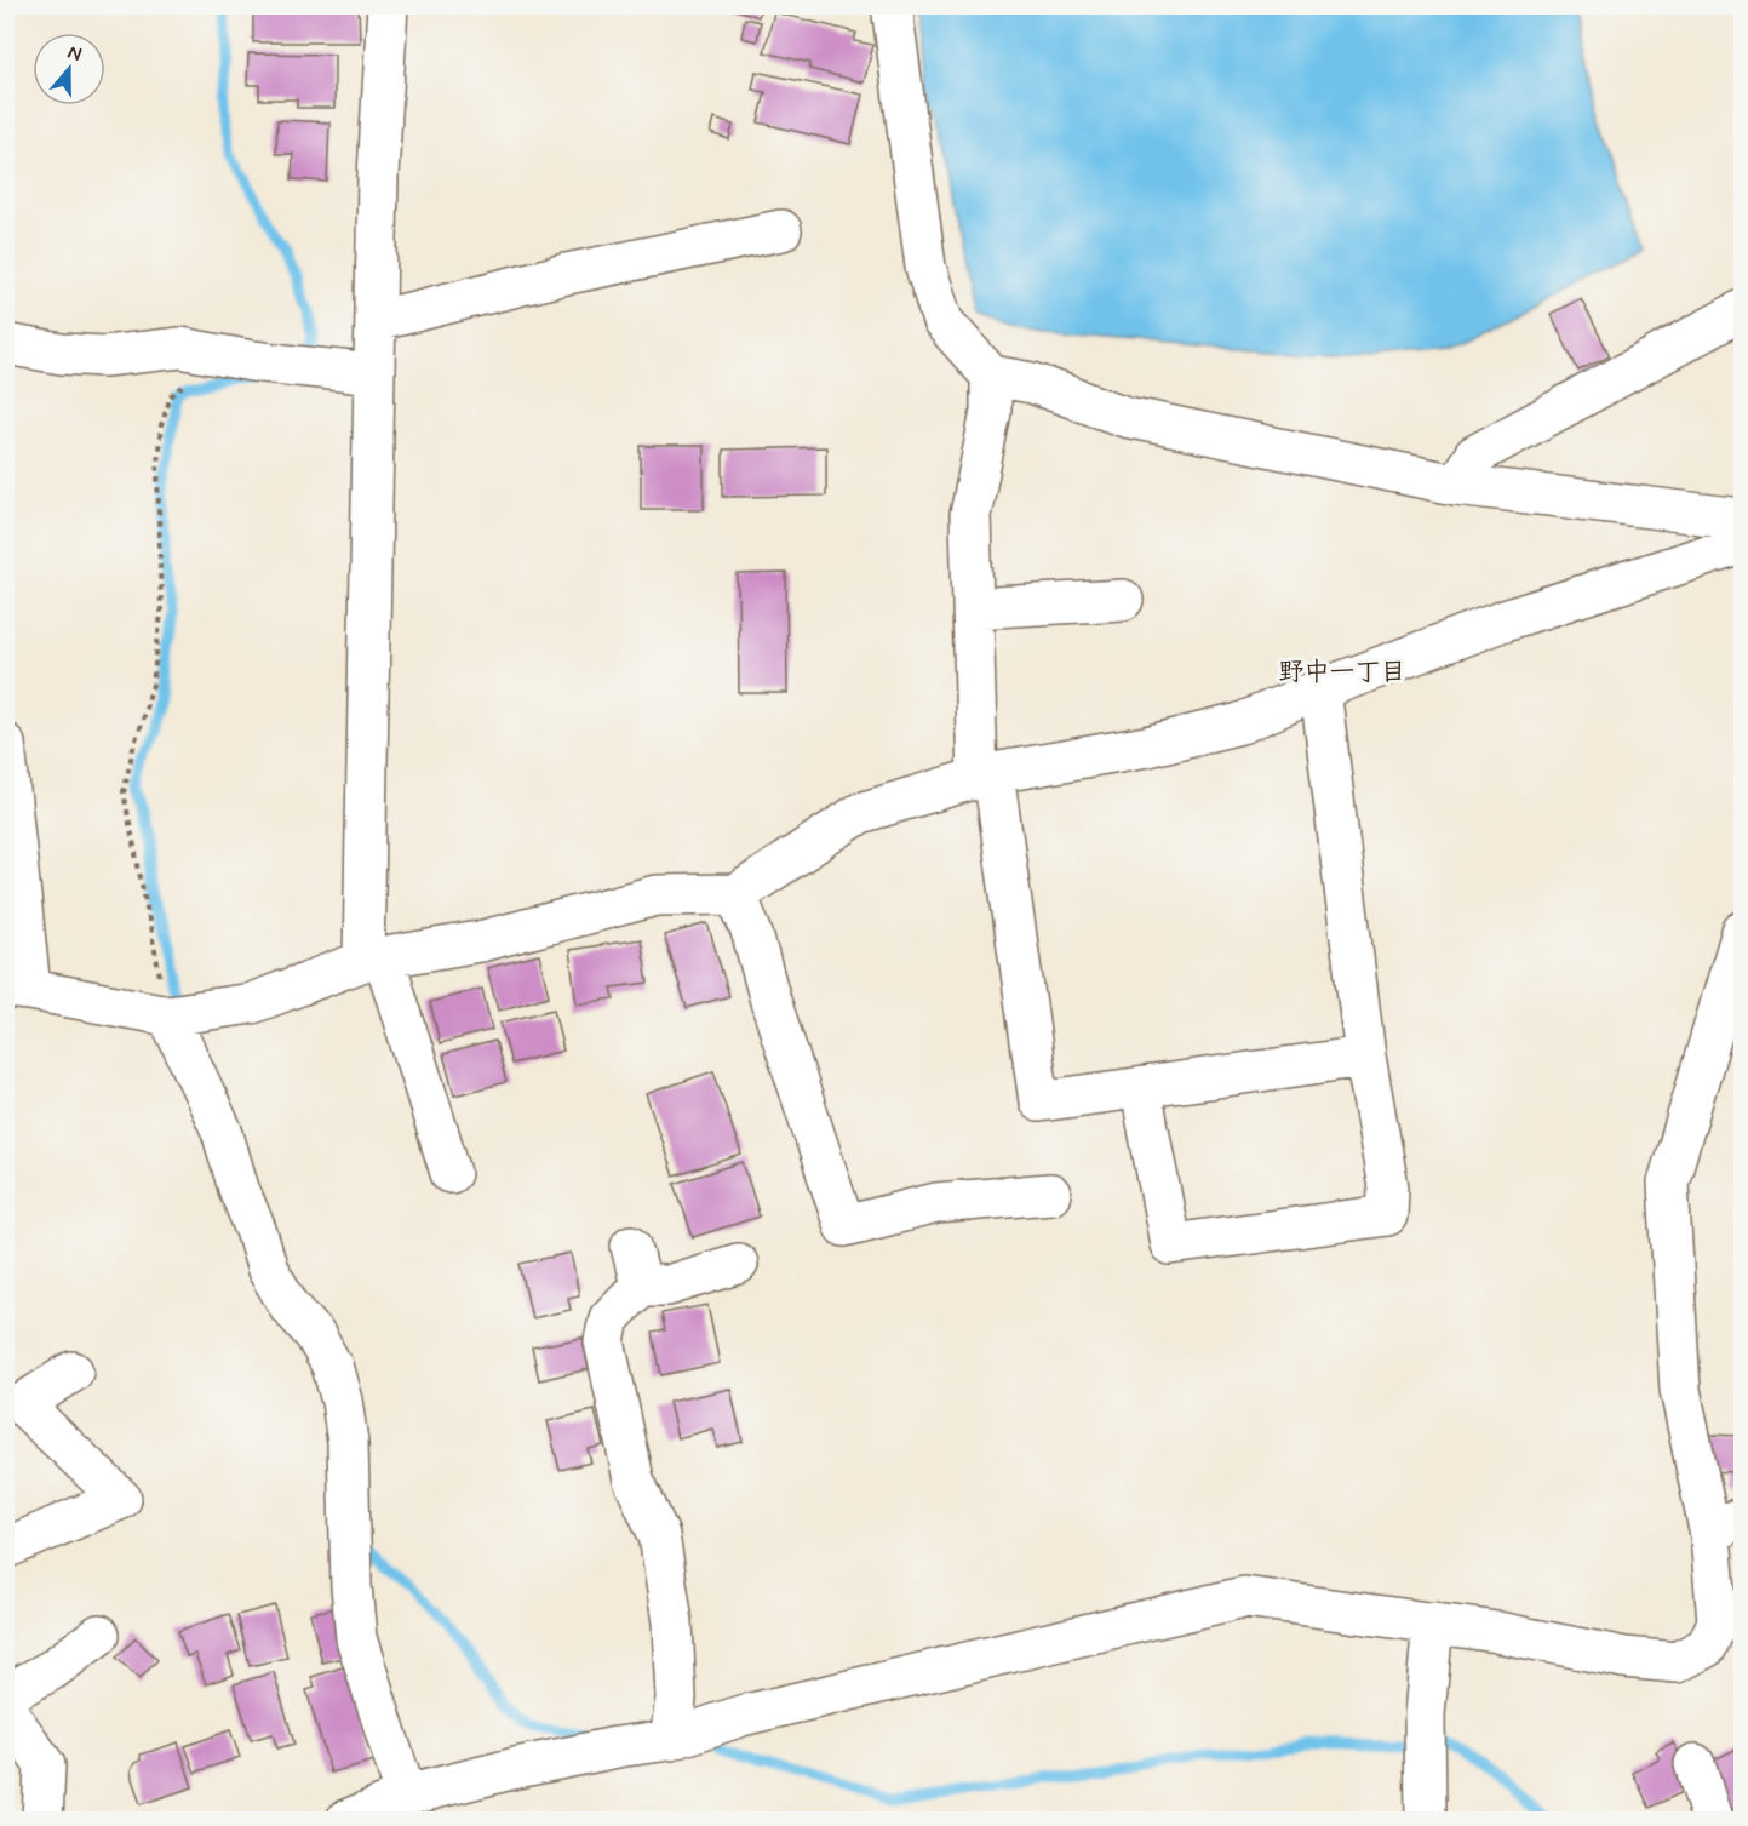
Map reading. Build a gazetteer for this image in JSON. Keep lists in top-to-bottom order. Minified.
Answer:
{"districts":["野中一丁目"],"north":"top"}
